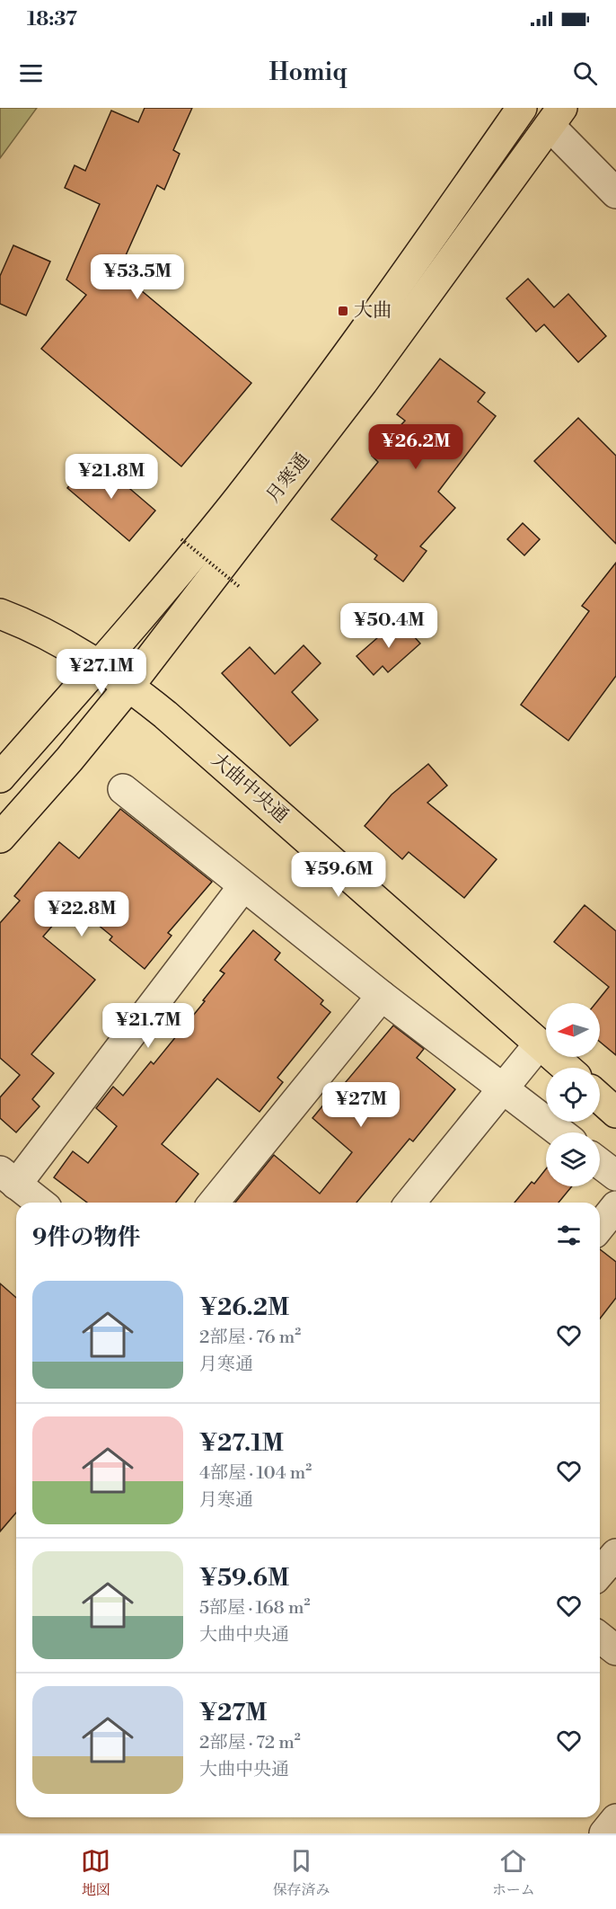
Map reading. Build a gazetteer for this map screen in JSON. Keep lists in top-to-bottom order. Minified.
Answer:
{"streets":{"main road":["月寒通","大曲中央通"]},"crossings":[["月寒通","大曲中央通"]],"places":{"transit":["大曲"]},"north":"left","page":{"status":"18:37","header":"Homiq","price":["¥53.5M","¥26.2M","¥21.8M","¥50.4M","¥27.1M","¥59.6M","¥22.8M","¥21.7M","¥27M"],"heading":"9件の物件","list":[{"name":"¥26.2M","note":"2部屋 · 76 m² · 月寒通"},{"name":"¥27.1M","note":"4部屋 · 104 m² · 月寒通"},{"name":"¥59.6M","note":"5部屋 · 168 m² · 大曲中央通"},{"name":"¥27M","note":"2部屋 · 72 m² · 大曲中央通"}],"tabs":["地図","保存済み","ホーム"]}}
